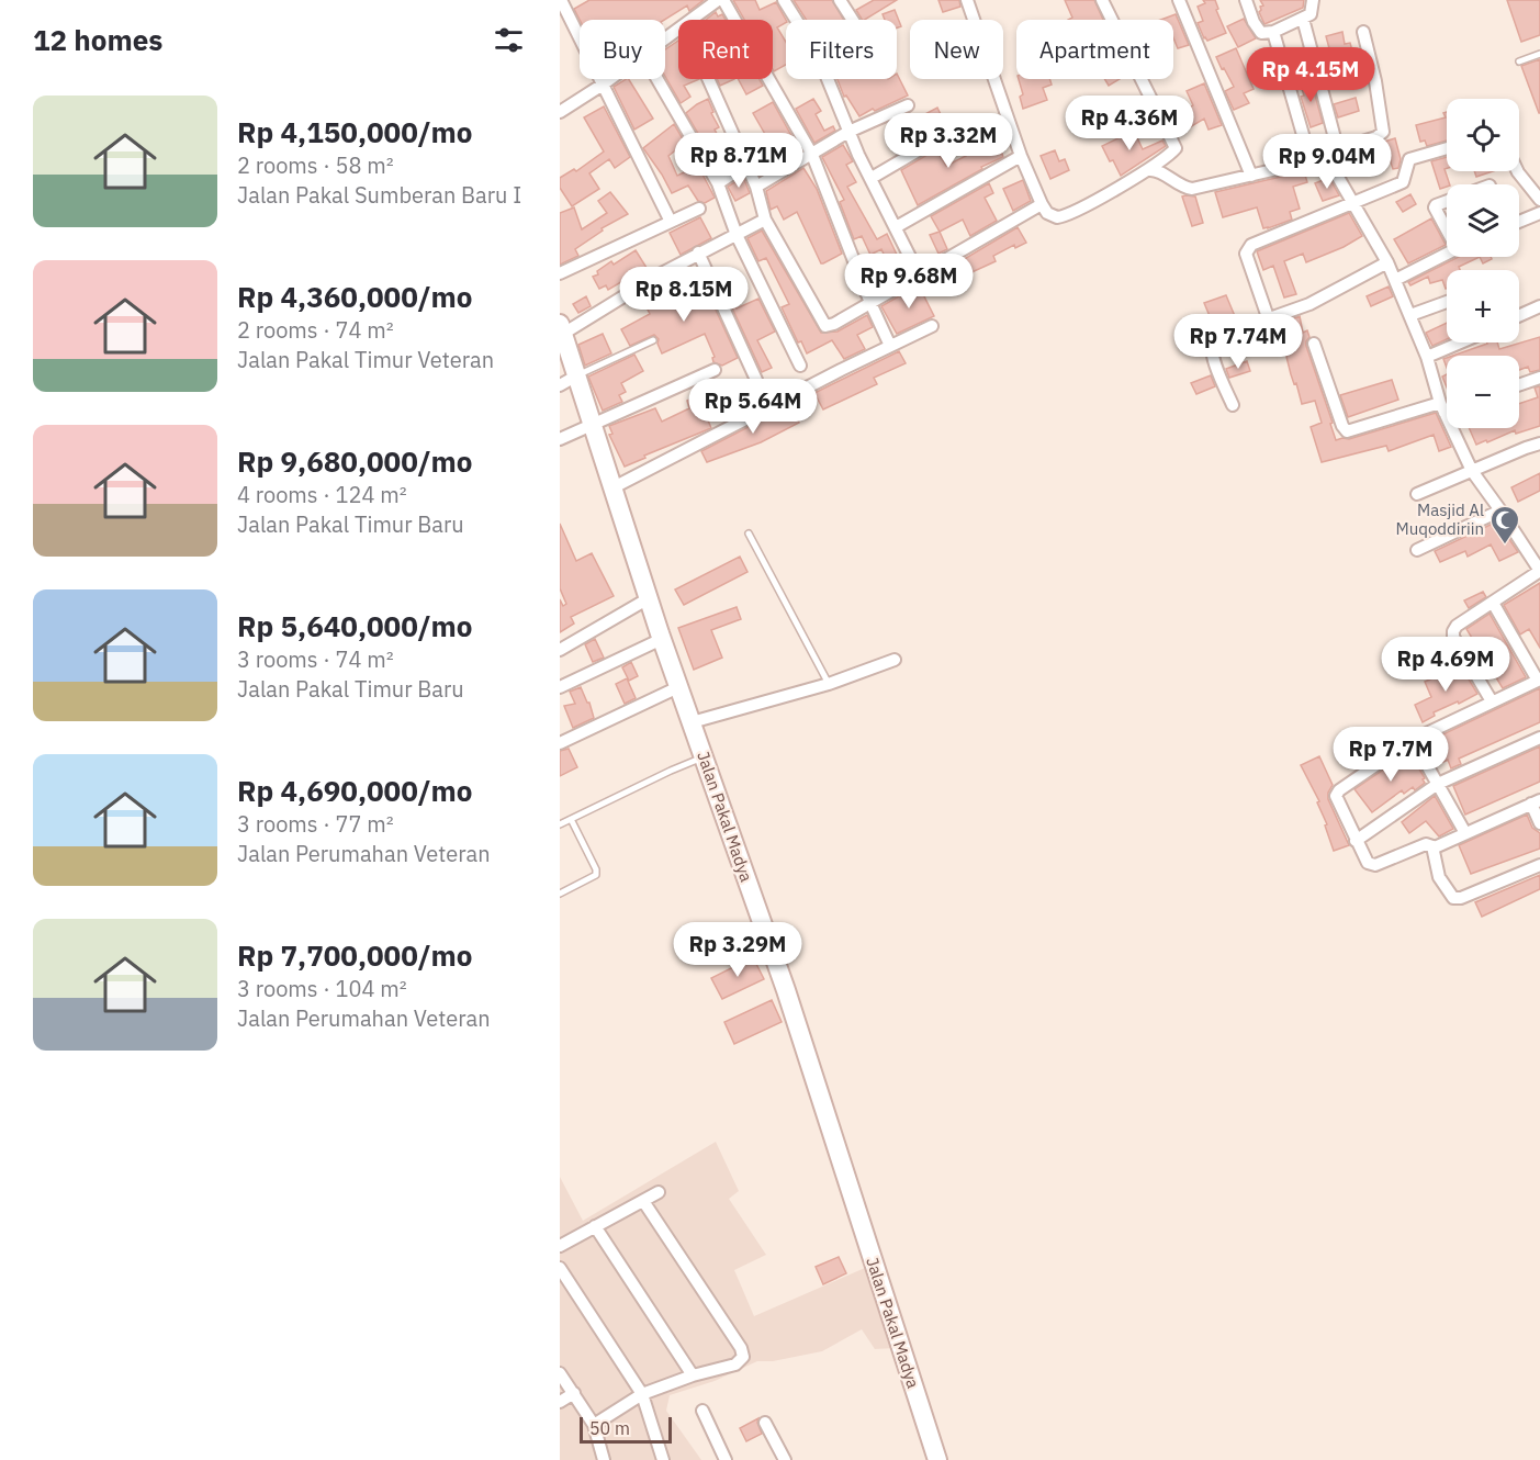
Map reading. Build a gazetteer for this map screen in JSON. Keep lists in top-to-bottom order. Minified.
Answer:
{"streets":{"street":["Jalan Pakal Madya"]},"places":{"mosque":["Masjid Al Muqoddiriin"]},"scale_bar":"50 m","page":{"heading":"12 homes","chip":["Buy","Rent","Filters","New","Apartment"],"price":["Rp 4.15M","Rp 4.36M","Rp 3.32M","Rp 8.71M","Rp 9.04M","Rp 9.68M","Rp 8.15M","Rp 7.74M","Rp 5.64M","Rp 4.69M","Rp 7.7M","Rp 3.29M"],"list":[{"name":"Rp 4,150,000/mo","note":"2 rooms · 58 m² · Jalan Pakal Sumberan Baru I"},{"name":"Rp 4,360,000/mo","note":"2 rooms · 74 m² · Jalan Pakal Timur Veteran"},{"name":"Rp 9,680,000/mo","note":"4 rooms · 124 m² · Jalan Pakal Timur Baru"},{"name":"Rp 5,640,000/mo","note":"3 rooms · 74 m² · Jalan Pakal Timur Baru"},{"name":"Rp 4,690,000/mo","note":"3 rooms · 77 m² · Jalan Perumahan Veteran"},{"name":"Rp 7,700,000/mo","note":"3 rooms · 104 m² · Jalan Perumahan Veteran"}],"map_buttons":["+","−"],"scale":"50 m"}}
